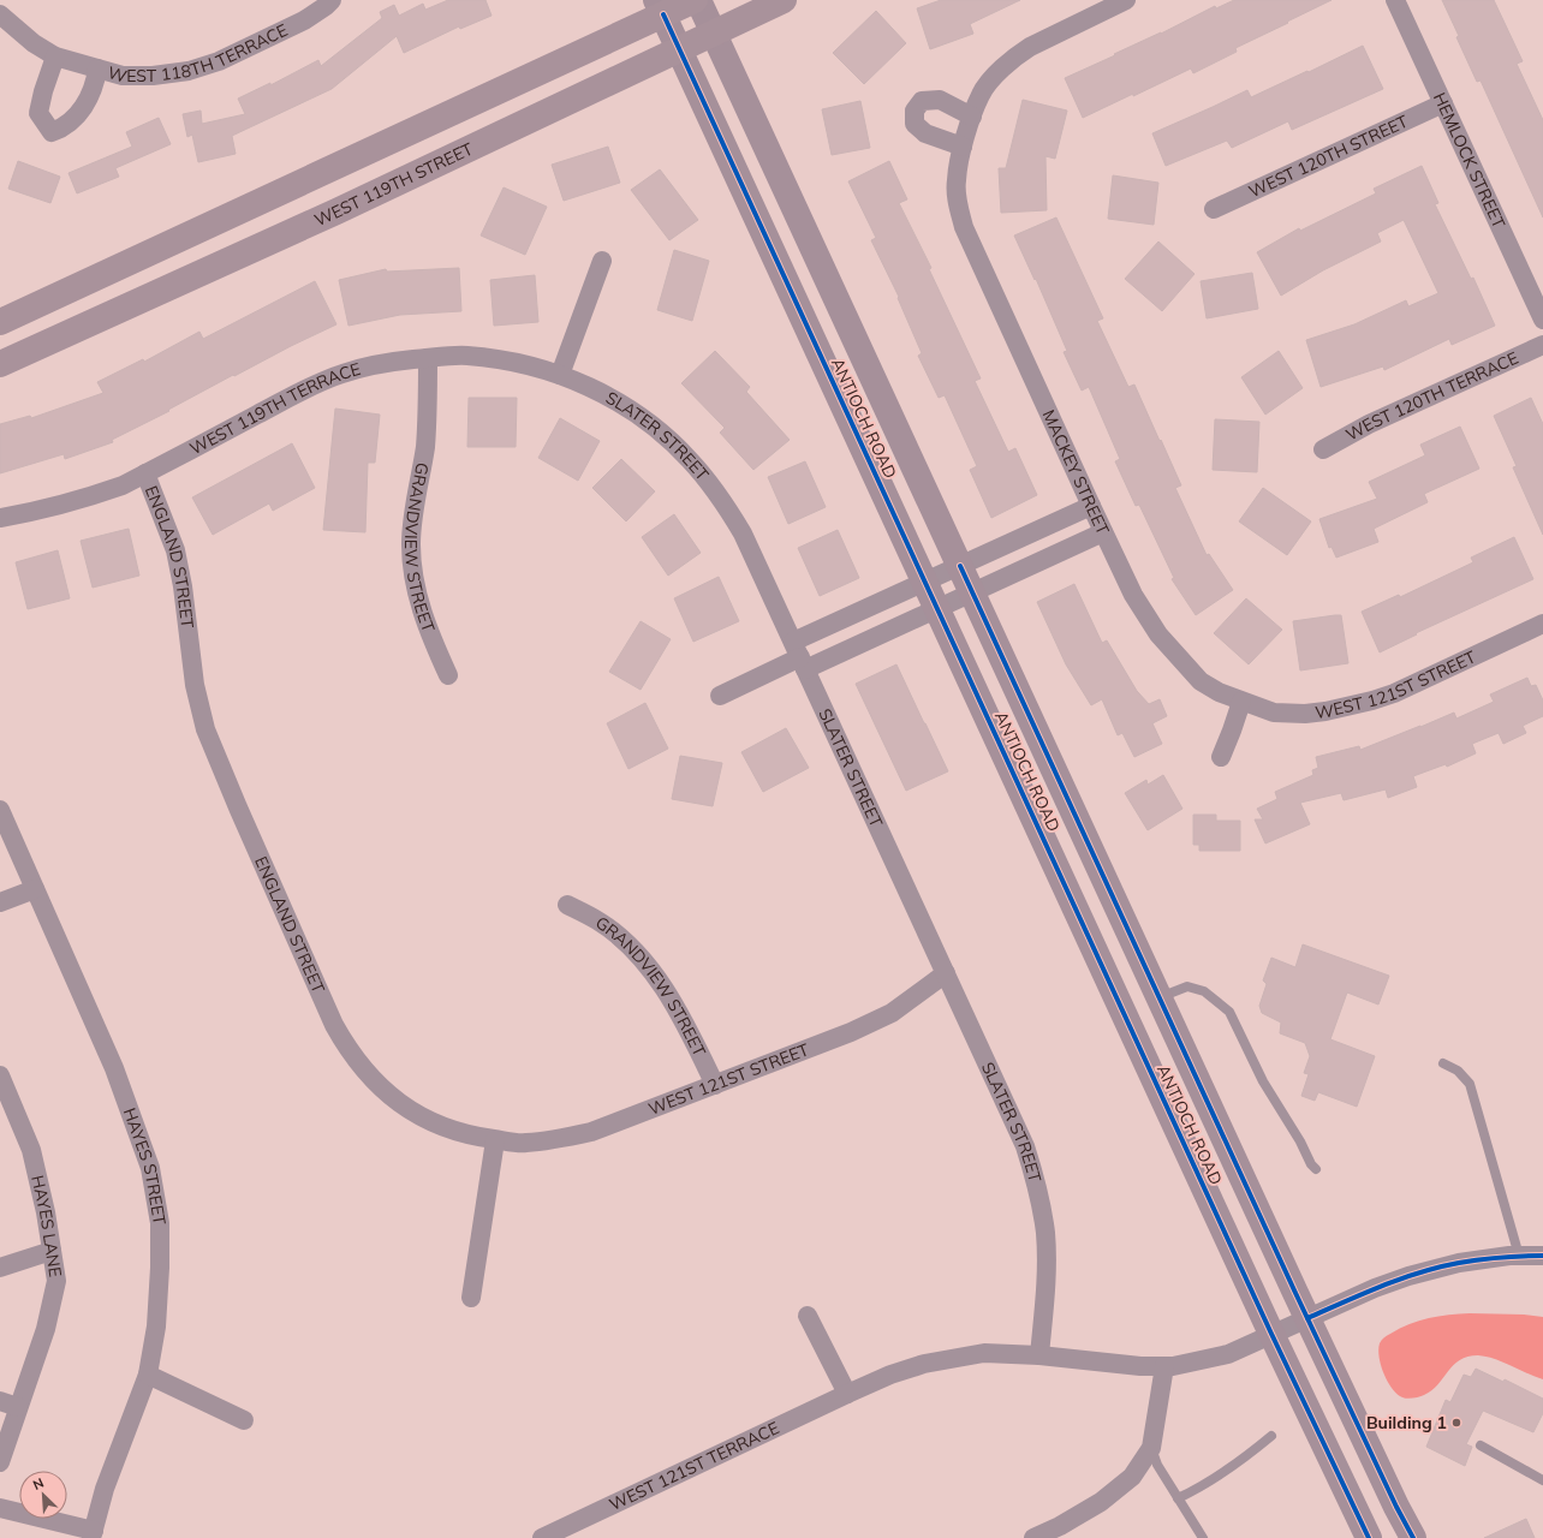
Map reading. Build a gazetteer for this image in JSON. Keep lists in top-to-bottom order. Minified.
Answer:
{"streets":{"main road":["WEST 119TH STREET","ANTIOCH ROAD"],"street":["WEST 118TH TERRACE","WEST 120TH STREET","HEMLOCK STREET","WEST 120TH TERRACE","WEST 119TH TERRACE","SLATER STREET","MACKEY STREET","GRANDVIEW STREET","ENGLAND STREET","WEST 121ST STREET","HAYES STREET","HAYES LANE","WEST 121ST TERRACE"]},"crossings":[["WEST 120TH STREET","HEMLOCK STREET"],["WEST 119TH STREET","ANTIOCH ROAD"],["WEST 119TH TERRACE","SLATER STREET"],["WEST 119TH TERRACE","GRANDVIEW STREET"],["WEST 119TH TERRACE","ENGLAND STREET"],["ANTIOCH ROAD","WEST 121ST TERRACE"],["SLATER STREET","WEST 121ST STREET"],["SLATER STREET","WEST 121ST TERRACE"],["MACKEY STREET","WEST 121ST STREET"],["GRANDVIEW STREET","WEST 121ST STREET"],["ENGLAND STREET","WEST 121ST STREET"]],"places":["Building 1"],"north":"top left"}
